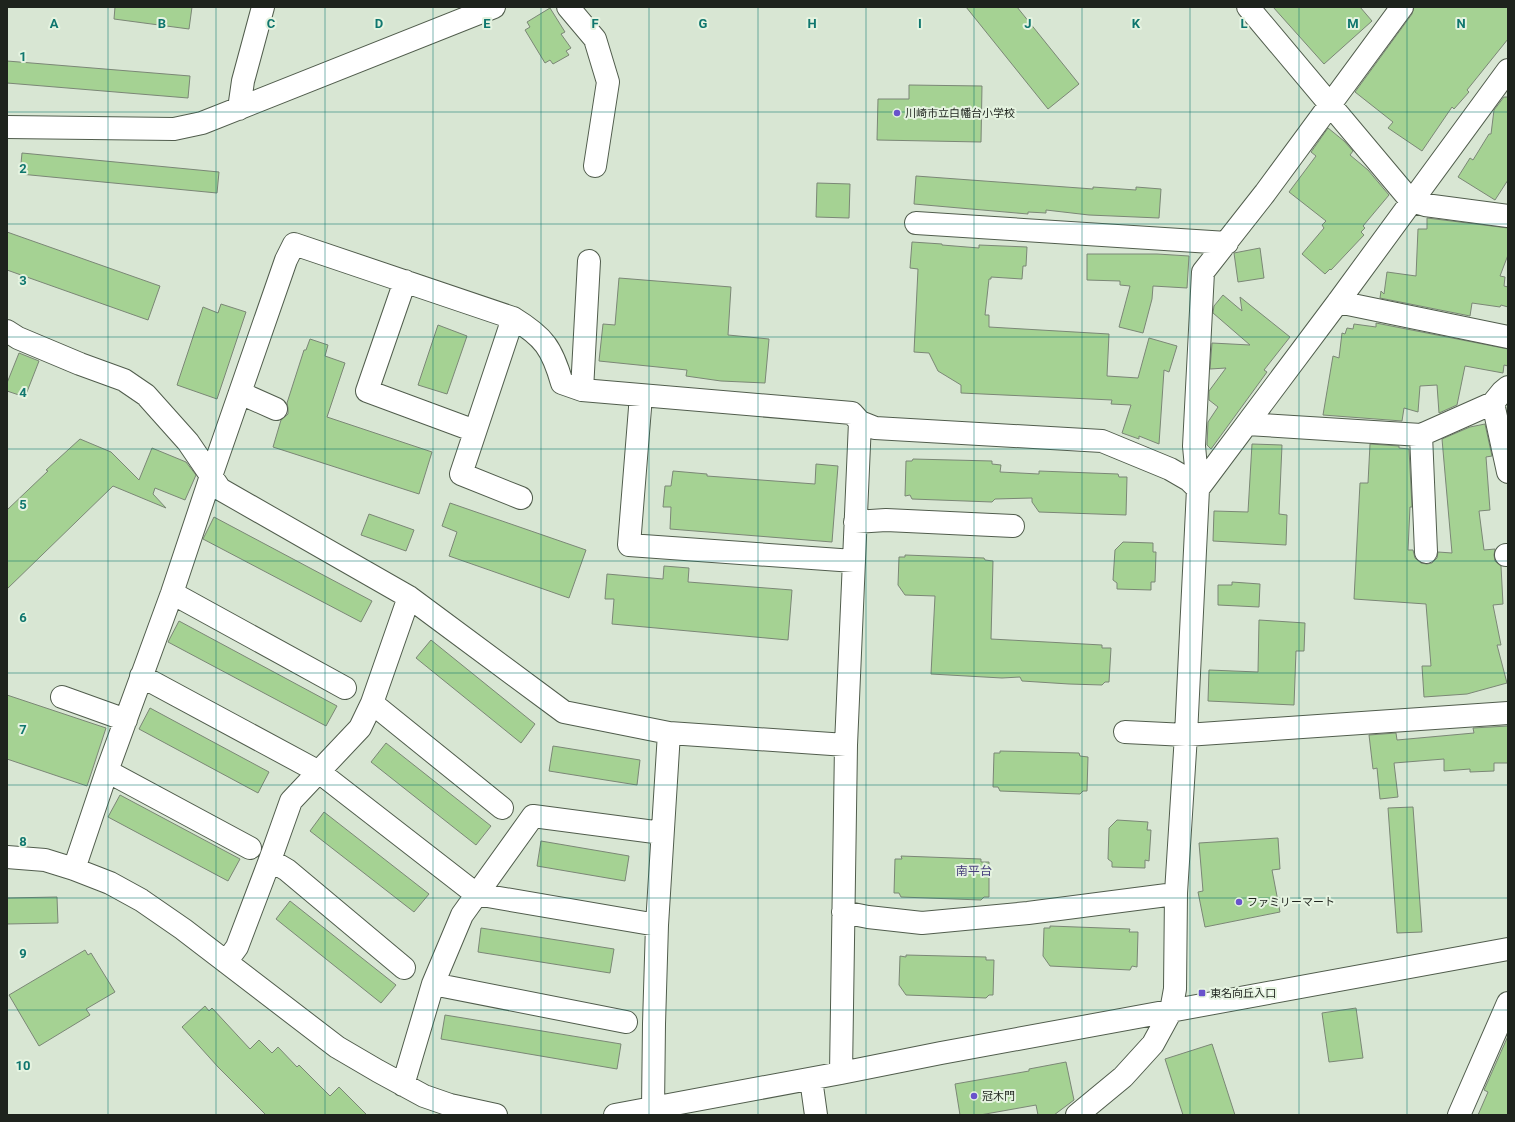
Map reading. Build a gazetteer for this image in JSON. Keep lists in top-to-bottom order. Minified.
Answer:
{"districts":["南平台"],"places":{"other":["川崎市立白幡台小学校","ファミリーマート","冠木門"],"transit":["東名向丘入口"]},"grid":{"columns":["A","B","C","D","E","F","G","H","I","J","K","L","M","N"],"rows":["1","2","3","4","5","6","7","8","9","10"]}}
